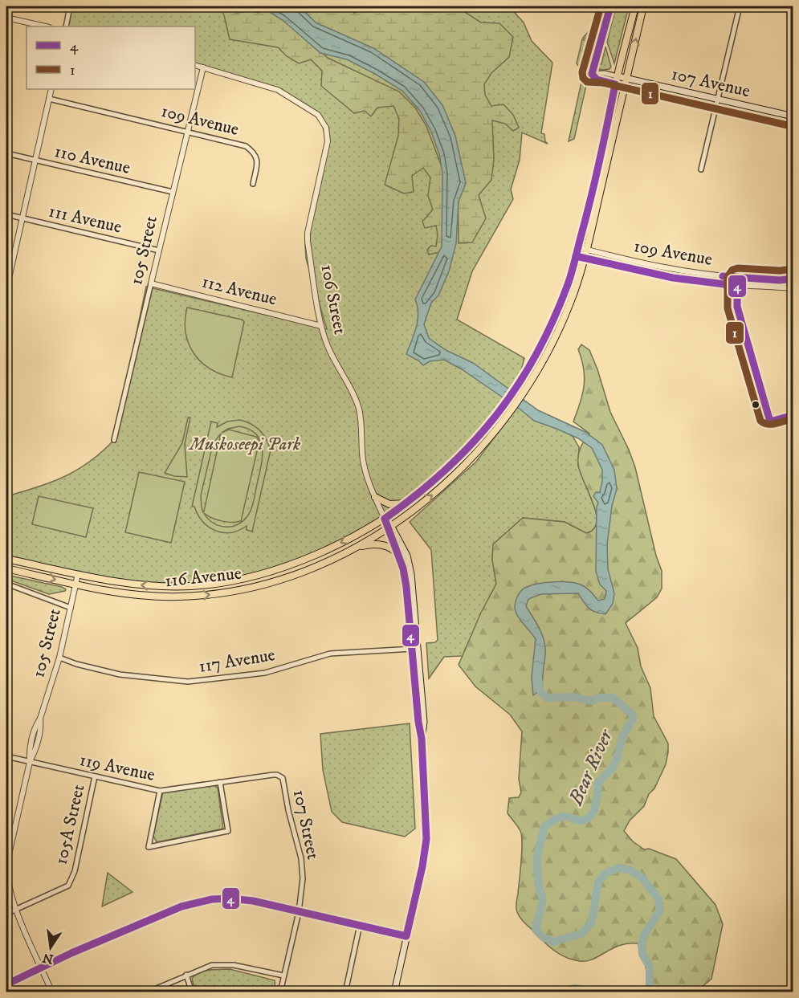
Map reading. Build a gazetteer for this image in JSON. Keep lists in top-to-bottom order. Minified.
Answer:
{"streets":{"main road":["107 Avenue","116 Avenue"],"street":["109 Avenue","110 Avenue","111 Avenue","105 Street","112 Avenue","106 Street","117 Avenue","119 Avenue","105A Street","107 Street"]},"crossings":[["107 Avenue","116 Avenue"],["109 Avenue","105 Street"],["109 Avenue","116 Avenue"],["110 Avenue","105 Street"],["111 Avenue","105 Street"],["105 Street","112 Avenue"],["105 Street","106 Street"],["105 Street","116 Avenue"],["105 Street","117 Avenue"],["105 Street","119 Avenue"],["105 Street","105A Street"],["112 Avenue","106 Street"],["106 Street","116 Avenue"],["119 Avenue","105A Street"],["119 Avenue","107 Street"]],"water":["Bear River"],"parks":["Muskoseepi Park"],"lines":["transit line 4","transit line 1"],"legend":["4","1"],"north":"bottom"}
